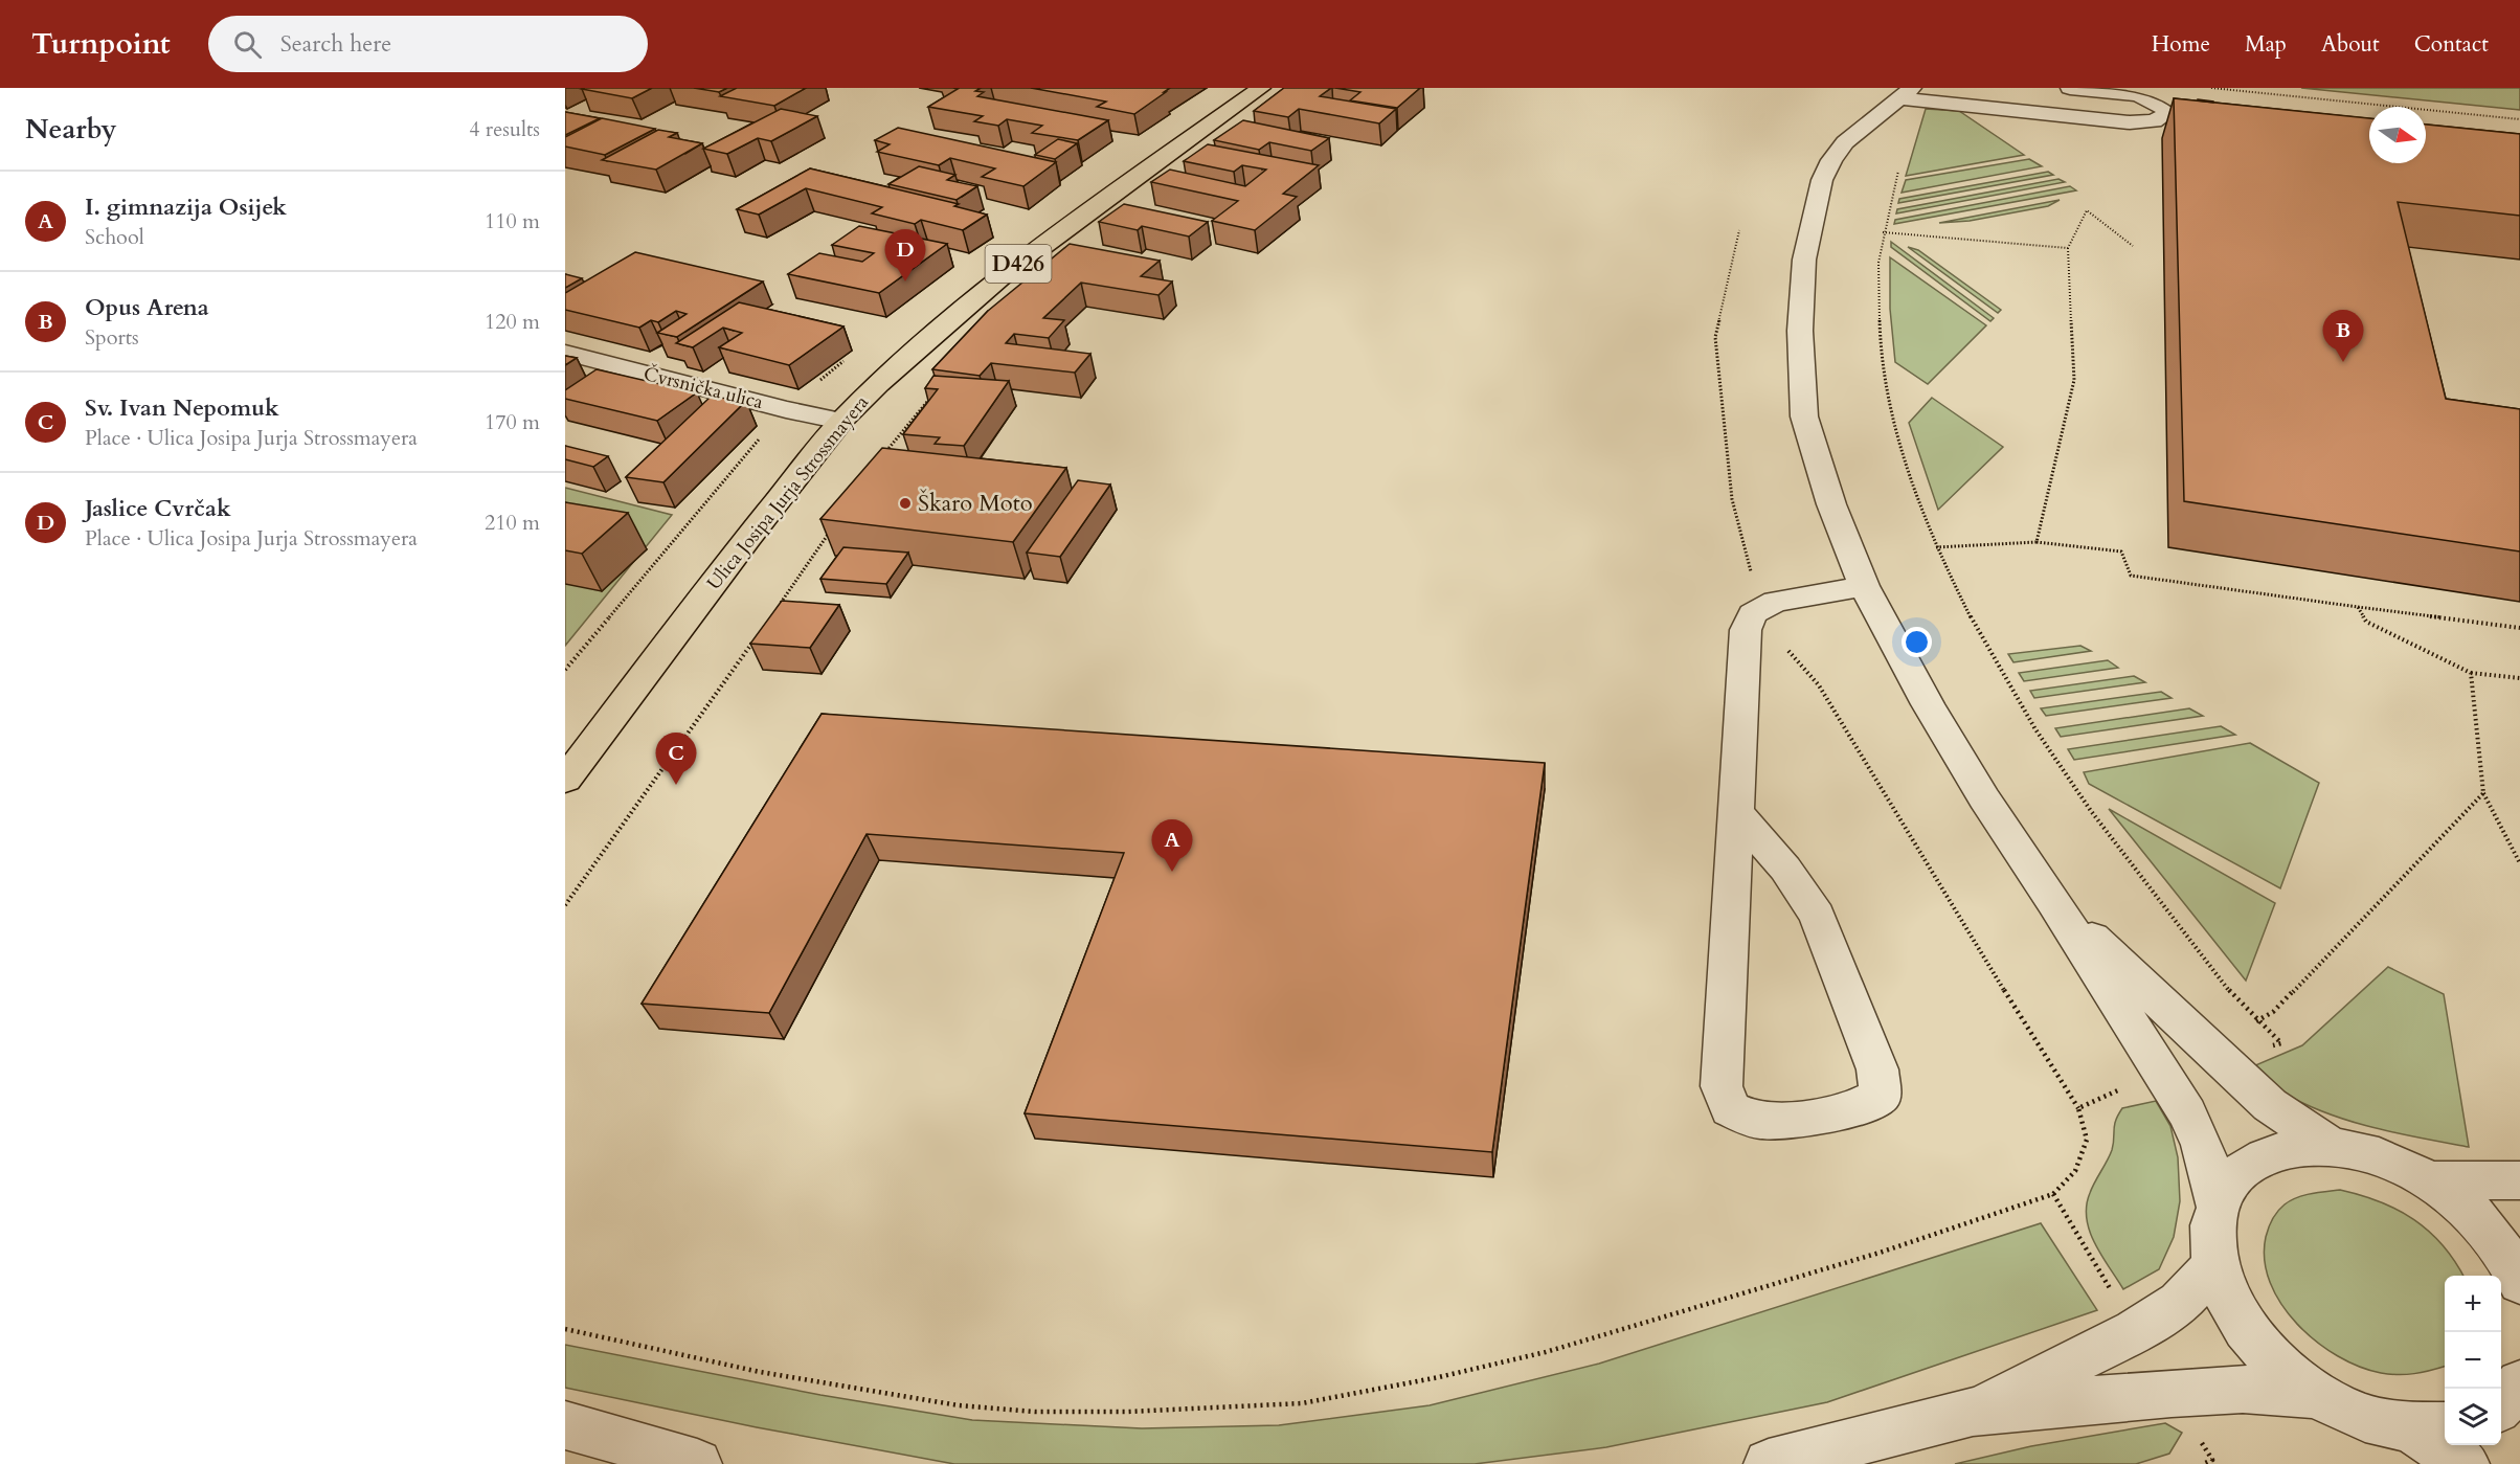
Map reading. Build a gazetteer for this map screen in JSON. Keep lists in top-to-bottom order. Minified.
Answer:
{"streets":{"main road":["D426","Ulica Josipa Jurja Strossmayera"],"street":["Čvrsnička ulica"]},"crossings":[["Čvrsnička ulica","Ulica Josipa Jurja Strossmayera"]],"places":["Škaro Moto"],"north":"right","page":{"header":"Turnpoint","search":"Search here","nav":["Home","Map","About","Contact"],"heading":["Nearby","4 results"],"list":[{"mark":"A","name":"I. gimnazija Osijek","note":"School","value":"110 m"},{"mark":"B","name":"Opus Arena","note":"Sports","value":"120 m"},{"mark":"C","name":"Sv. Ivan Nepomuk","note":"Place · Ulica Josipa Jurja Strossmayera","value":"170 m"},{"mark":"D","name":"Jaslice Cvrčak","note":"Place · Ulica Josipa Jurja Strossmayera","value":"210 m"}],"pins":["D","B","C","A"],"map_buttons":["+","−"]}}
